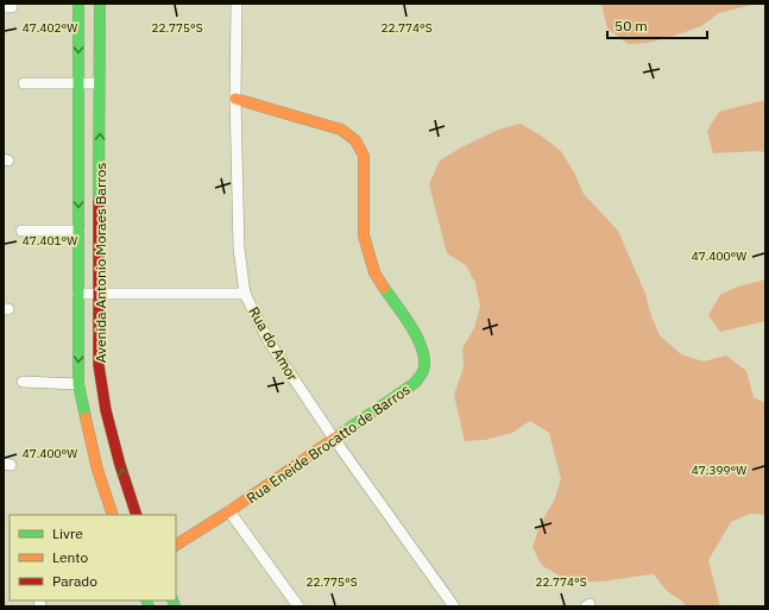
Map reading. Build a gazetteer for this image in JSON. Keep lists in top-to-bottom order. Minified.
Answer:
{"streets":{"street":["Avenida Antonio Moraes Barros","Rua do Amor","Rua Eneide Brocatto de Barros"]},"crossings":[["Rua do Amor","Rua Eneide Brocatto de Barros"]],"legend":["Livre","Lento","Parado"],"scale_bar":"50 m","coordinates":["22.775°S","22.774°S","47.402°W","47.401°W","47.400°W","47.399°W"]}
